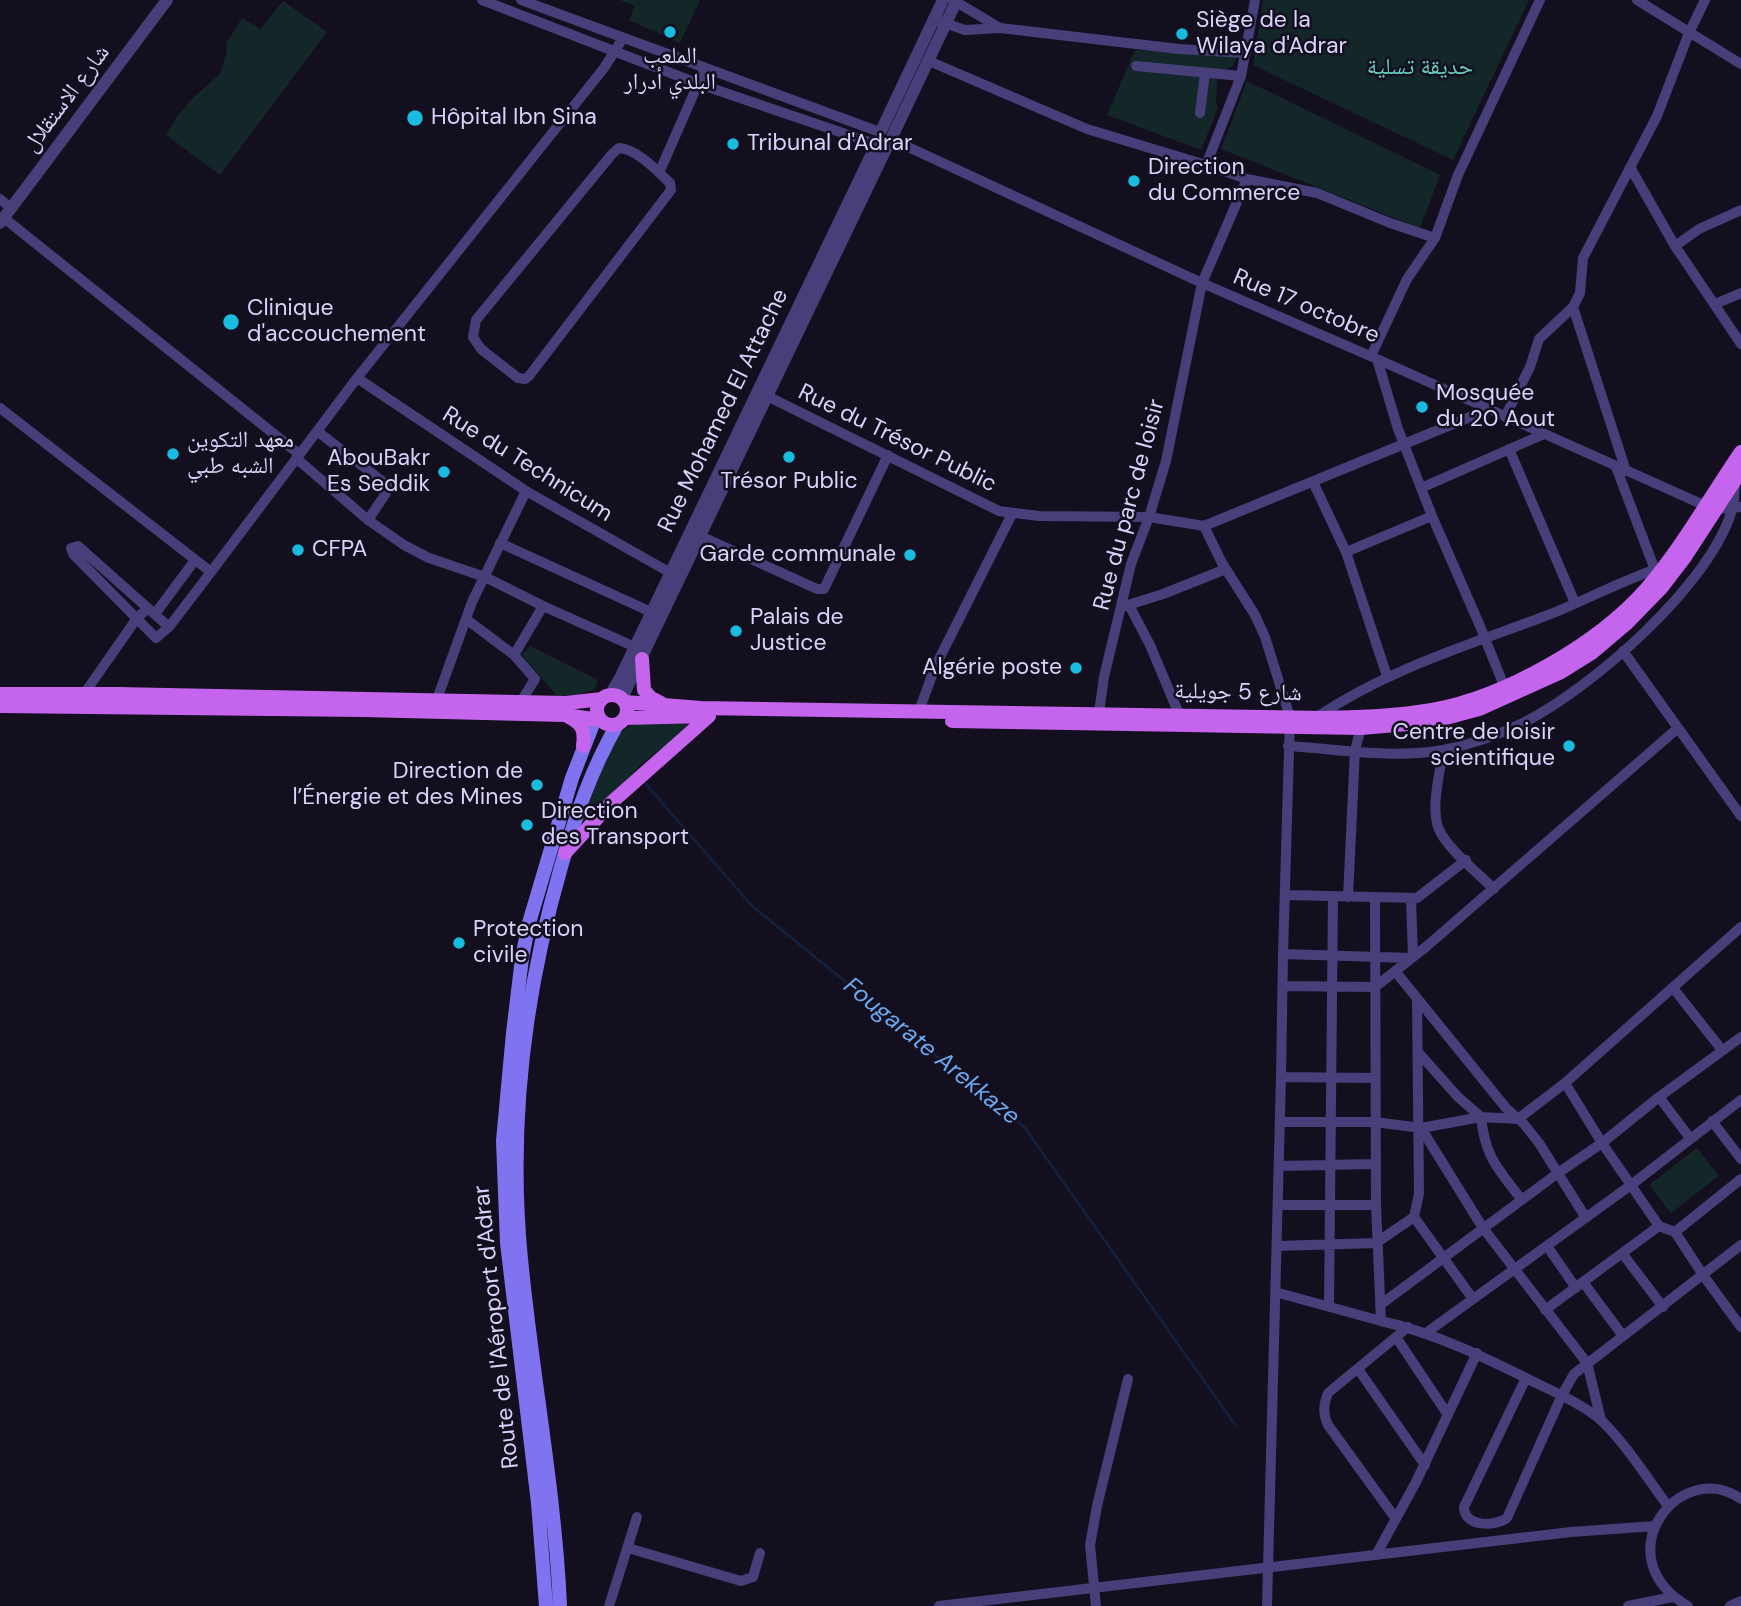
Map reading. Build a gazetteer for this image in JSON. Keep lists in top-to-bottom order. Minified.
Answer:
{"streets":{"main road":["شارع 5 جويلية","Route de l'Aéroport d'Adrar"],"street":["شارع الاستقلال","Rue 17 octobre","Rue Mohamed El Attache","Rue du Trésor Public","Rue du Technicum","Rue du parc de loisir"]},"crossings":[["Rue 17 octobre","Rue Mohamed El Attache"],["Rue 17 octobre","Rue du parc de loisir"],["Rue 17 octobre","شارع 5 جويلية"],["Rue Mohamed El Attache","Rue du Trésor Public"],["Rue Mohamed El Attache","Rue du Technicum"],["Rue Mohamed El Attache","شارع 5 جويلية"],["Rue Mohamed El Attache","Route de l'Aéroport d'Adrar"],["Rue du Trésor Public","Rue du parc de loisir"],["Rue du parc de loisir","شارع 5 جويلية"],["شارع 5 جويلية","Route de l'Aéroport d'Adrar"]],"water":["Fougarate Arekkaze"],"parks":["حديقة تسلية"],"places":["الملعب البلدي أدرار","Siège de la Wilaya d'Adrar","Hôpital Ibn Sina","Tribunal d'Adrar","Direction du Commerce","Clinique d'accouchement","Mosquée du 20 Aout","معهد التكوين الشبه طبي","Trésor Public","AbouBakr Es Seddik","CFPA","Garde communale","Palais de Justice","Algérie poste","Centre de loisir scientifique","Direction de l’Énergie et des Mines","Direction des Transport","Protection civile"]}
